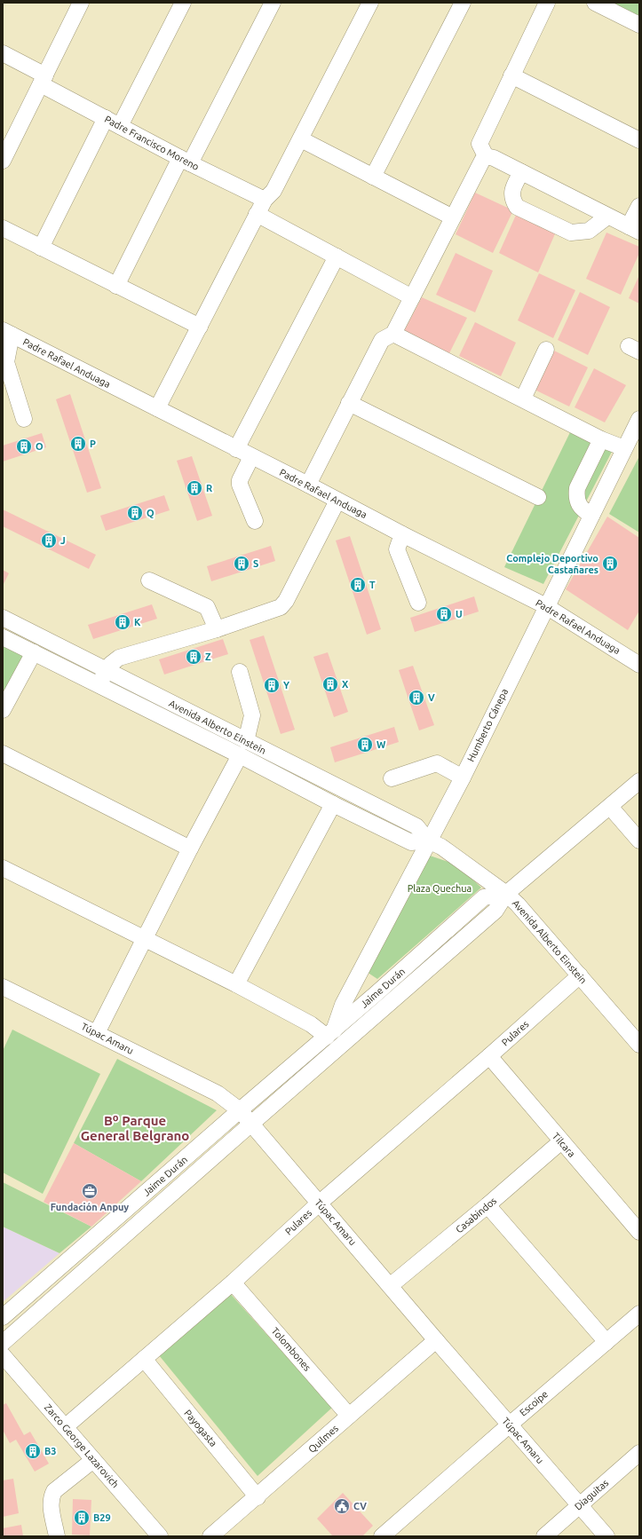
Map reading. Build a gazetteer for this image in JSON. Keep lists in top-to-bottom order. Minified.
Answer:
{"streets":{"street":["Padre Francisco Moreno","Padre Rafael Anduaga","Humberto Cánepa","Avenida Alberto Einstein","Jaime Durán","Pulares","Túpac Amaru","Tilcara","Casabindos","Tolombones","Escoipe","Payogasta","Quilmes","Zarco George Lazarovich","Diaguitas"]},"crossings":[["Padre Rafael Anduaga","Humberto Cánepa"],["Humberto Cánepa","Avenida Alberto Einstein"],["Humberto Cánepa","Jaime Durán"],["Avenida Alberto Einstein","Jaime Durán"],["Avenida Alberto Einstein","Pulares"],["Jaime Durán","Túpac Amaru"],["Pulares","Túpac Amaru"],["Pulares","Tilcara"],["Pulares","Tolombones"],["Pulares","Payogasta"],["Pulares","Zarco George Lazarovich"],["Túpac Amaru","Casabindos"],["Túpac Amaru","Escoipe"],["Túpac Amaru","Quilmes"],["Túpac Amaru","Diaguitas"],["Tilcara","Casabindos"],["Tolombones","Quilmes"],["Payogasta","Quilmes"]],"districts":["Bº Parque General Belgrano"],"parks":["Plaza Quechua"],"places":{"building":["P","O","R","Q","J","S","Complejo Deportivo Castañares","T","U","K","Z","X","Y","V","W","B3","B29"],"office":["Fundación Anpuy"],"public building":["CV"]}}
